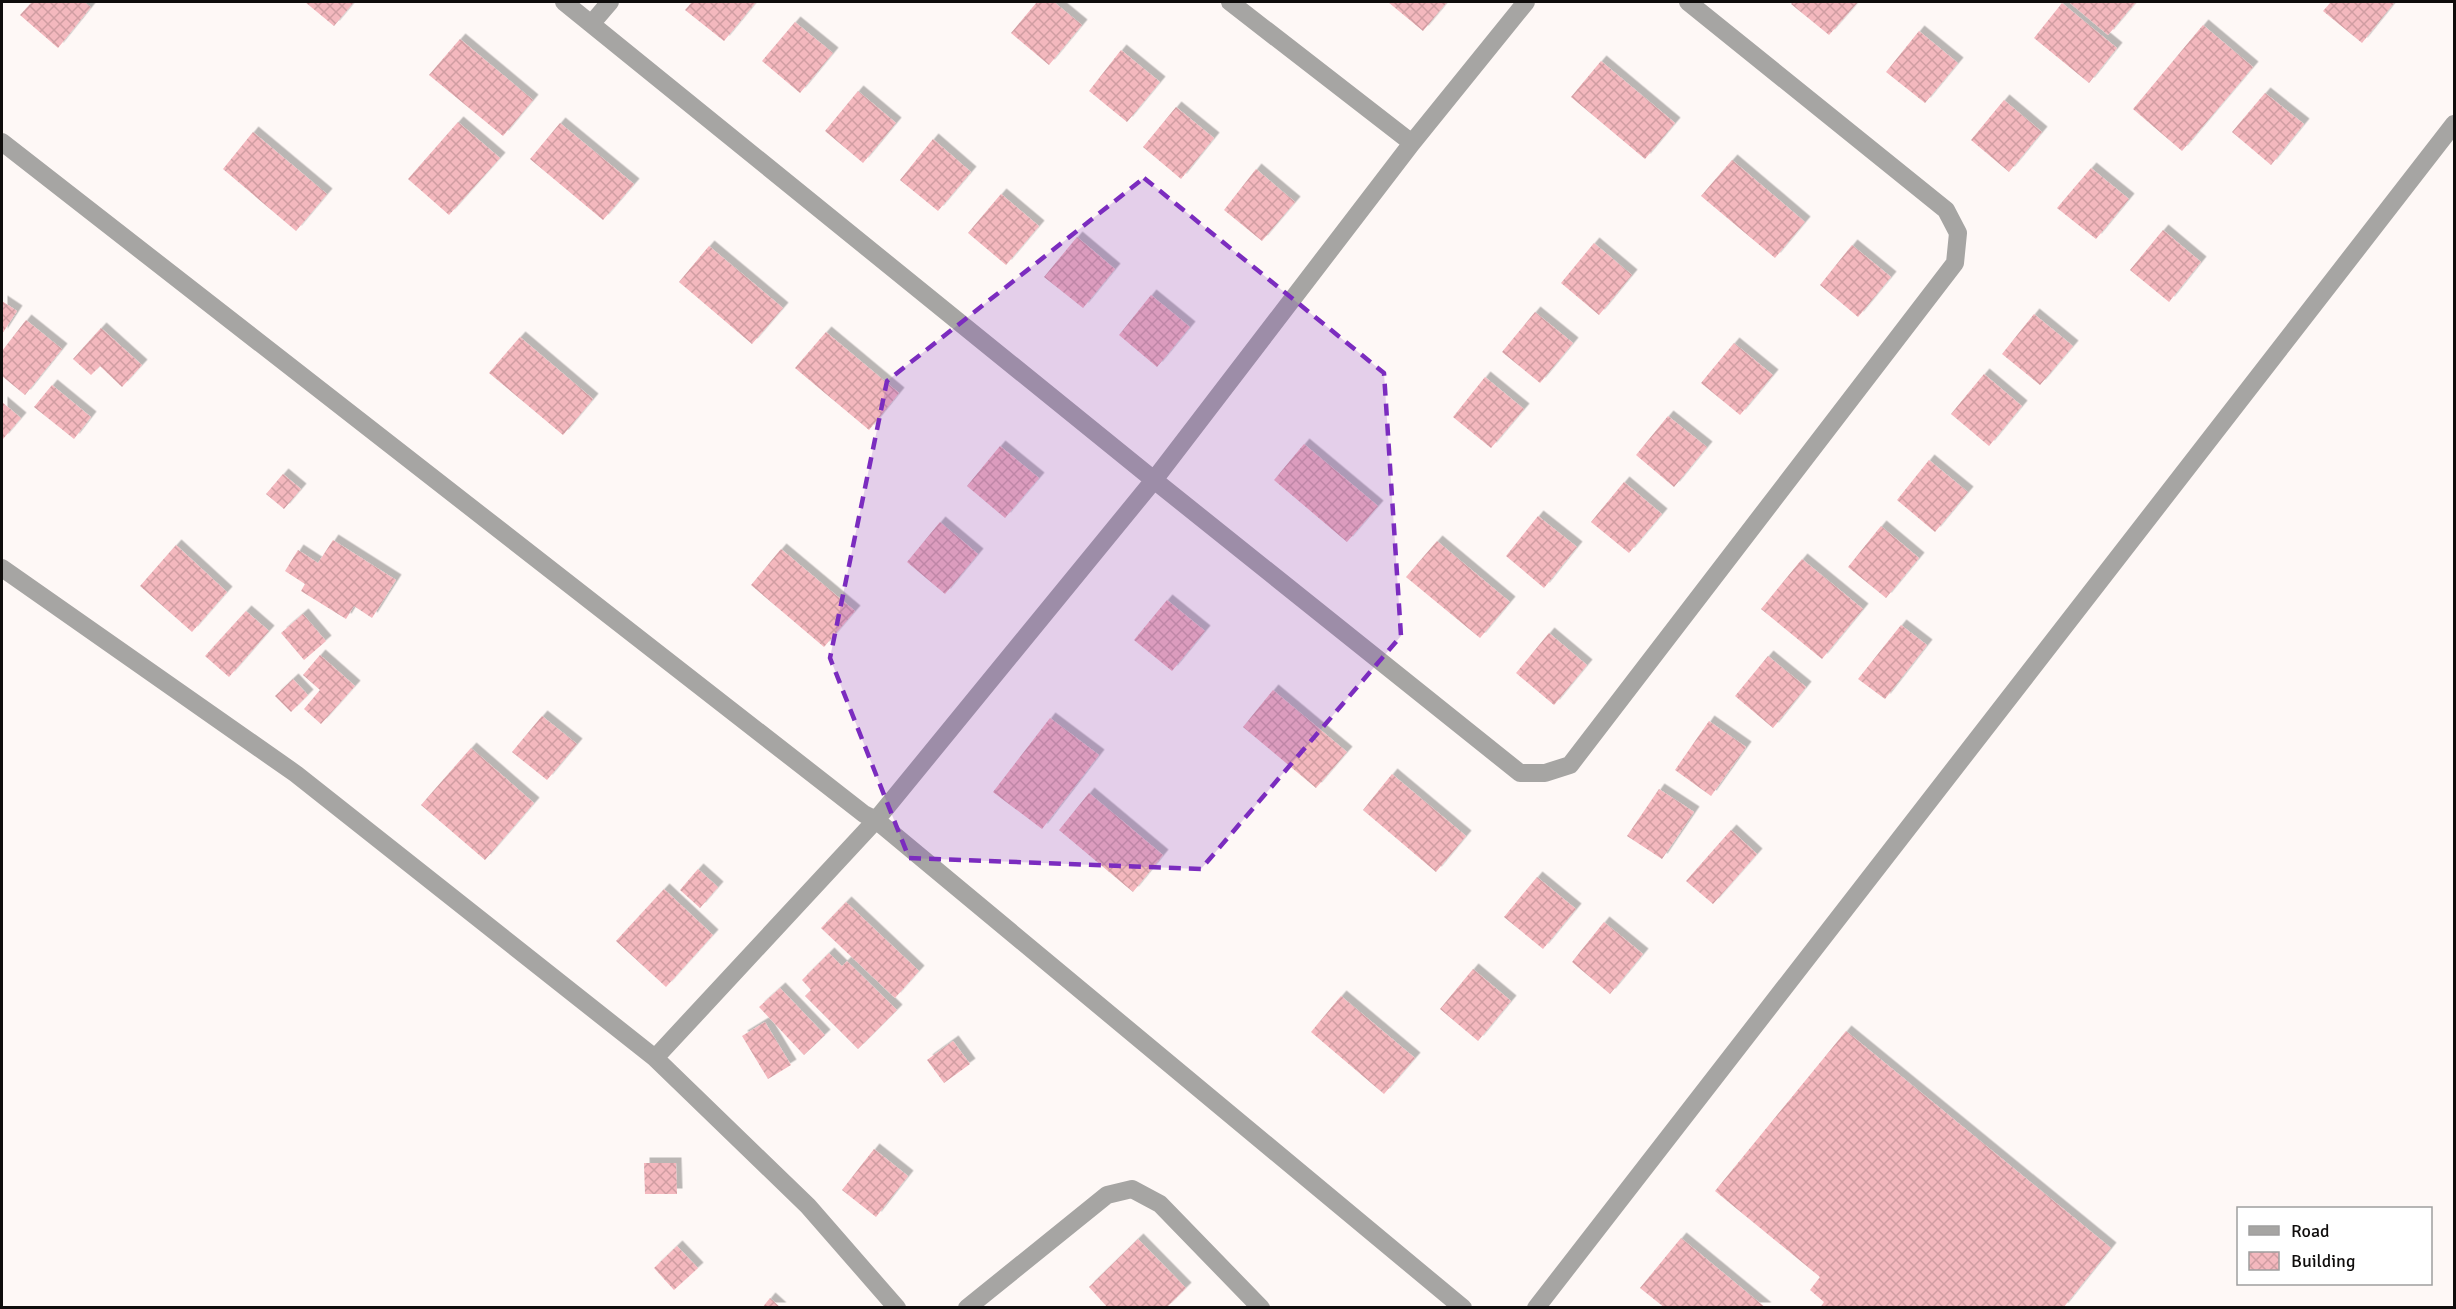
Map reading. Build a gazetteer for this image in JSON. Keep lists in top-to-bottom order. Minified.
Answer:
{"legend":["Road","Building"]}
